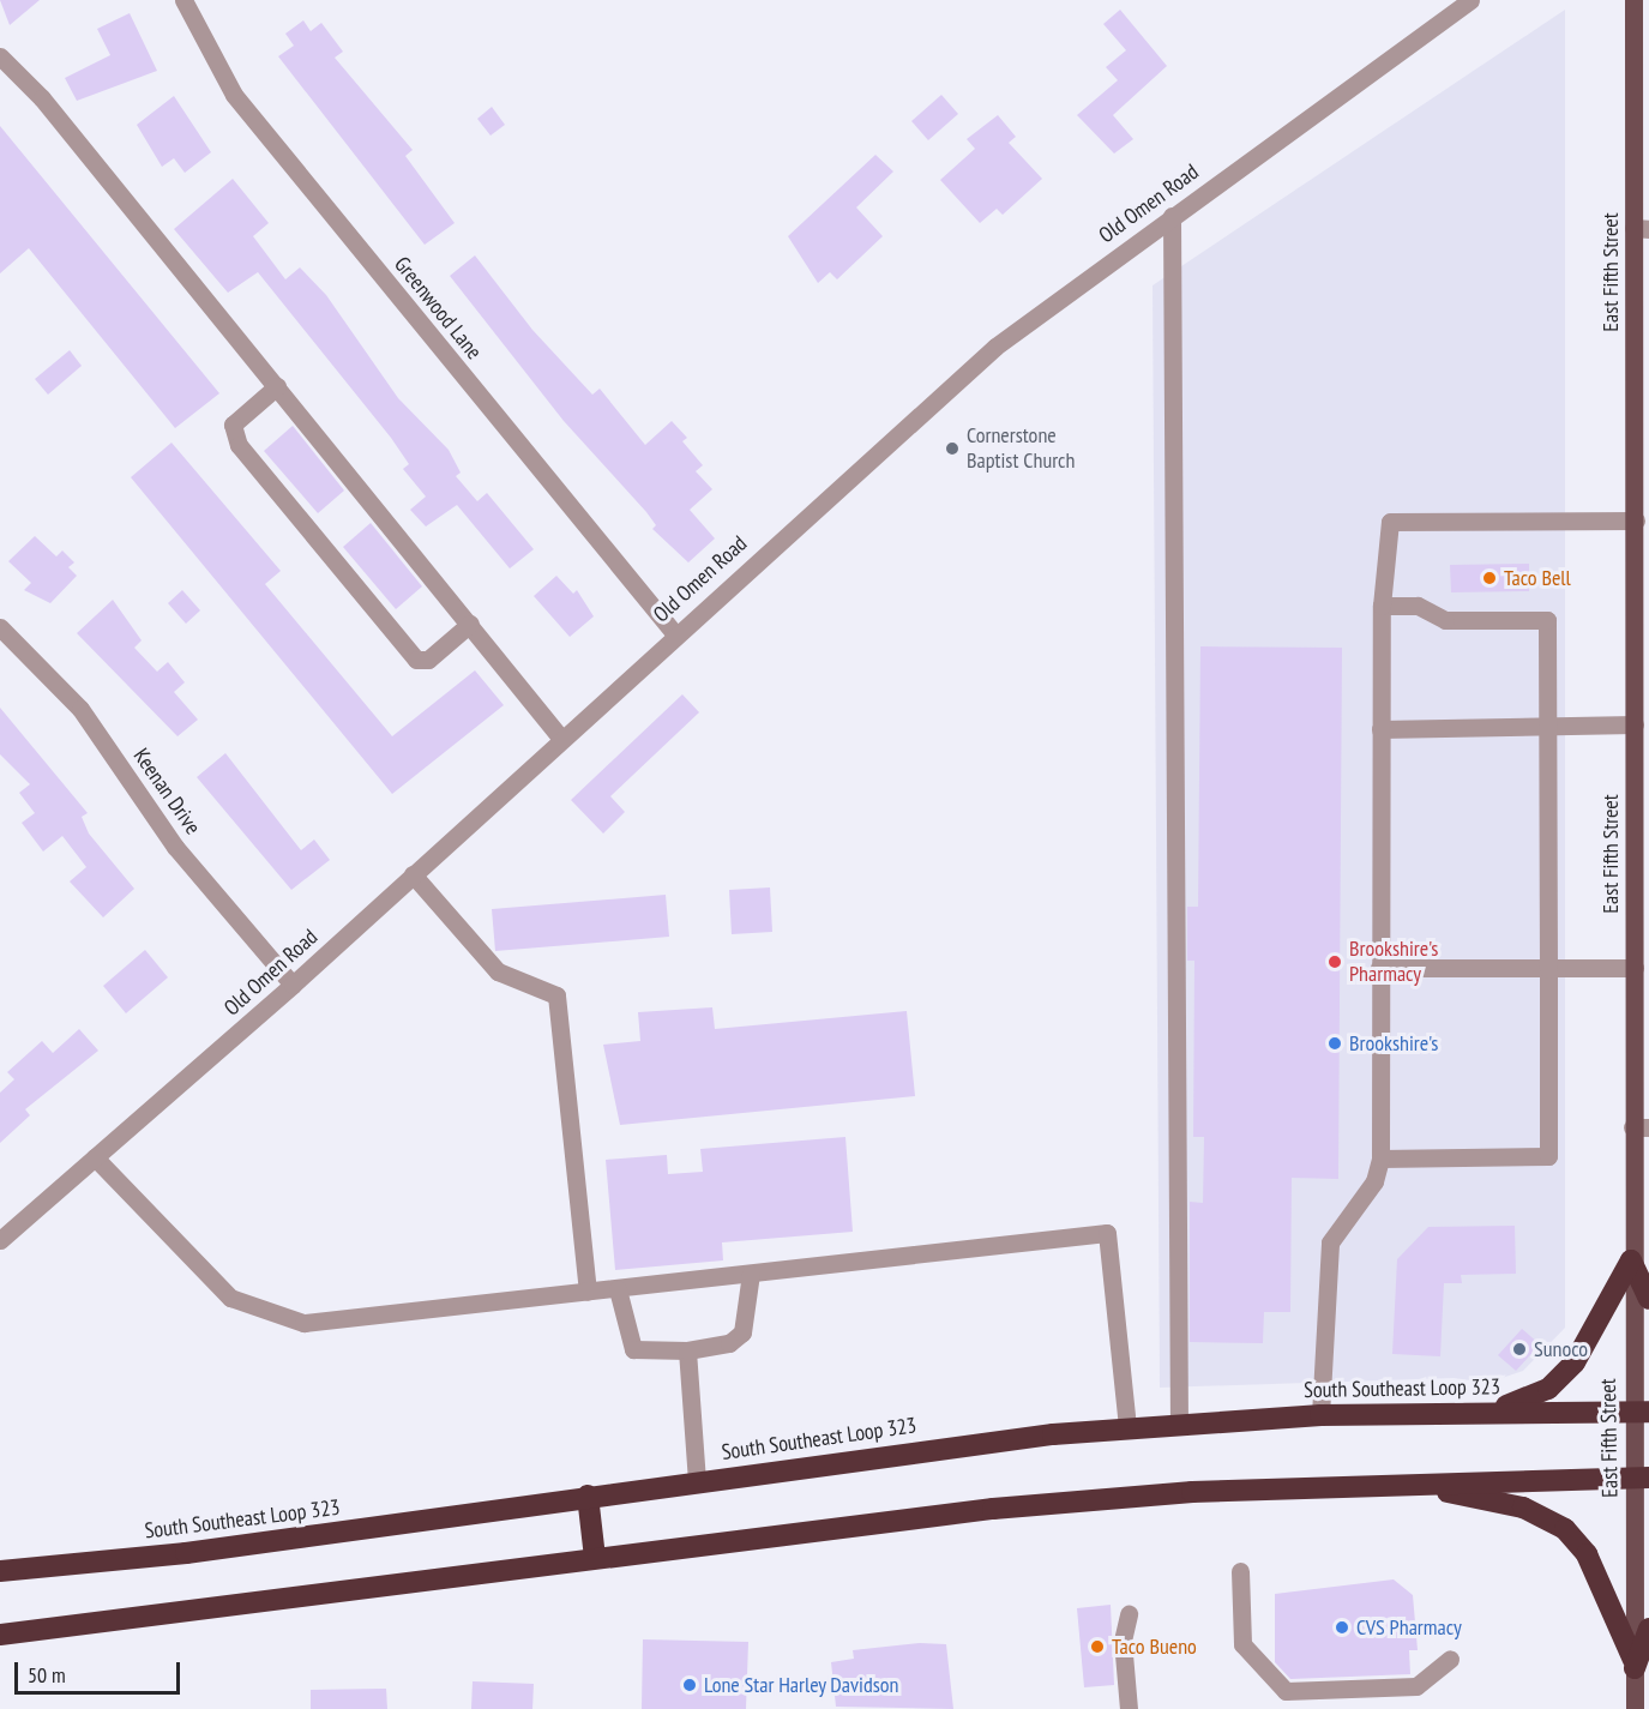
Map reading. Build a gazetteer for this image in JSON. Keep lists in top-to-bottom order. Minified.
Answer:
{"streets":{"highway":["South Southeast Loop 323"],"main road":["East Fifth Street"],"street":["Old Omen Road","Greenwood Lane","Keenan Drive"]},"crossings":[["Old Omen Road","Greenwood Lane"],["Old Omen Road","Keenan Drive"],["East Fifth Street","South Southeast Loop 323"]],"places":["Cornerstone Baptist Church","Taco Bell","Brookshire's Pharmacy","Brookshire's","Sunoco","CVS Pharmacy","Taco Bueno","Lone Star Harley Davidson"],"scale_bar":"50 m"}
